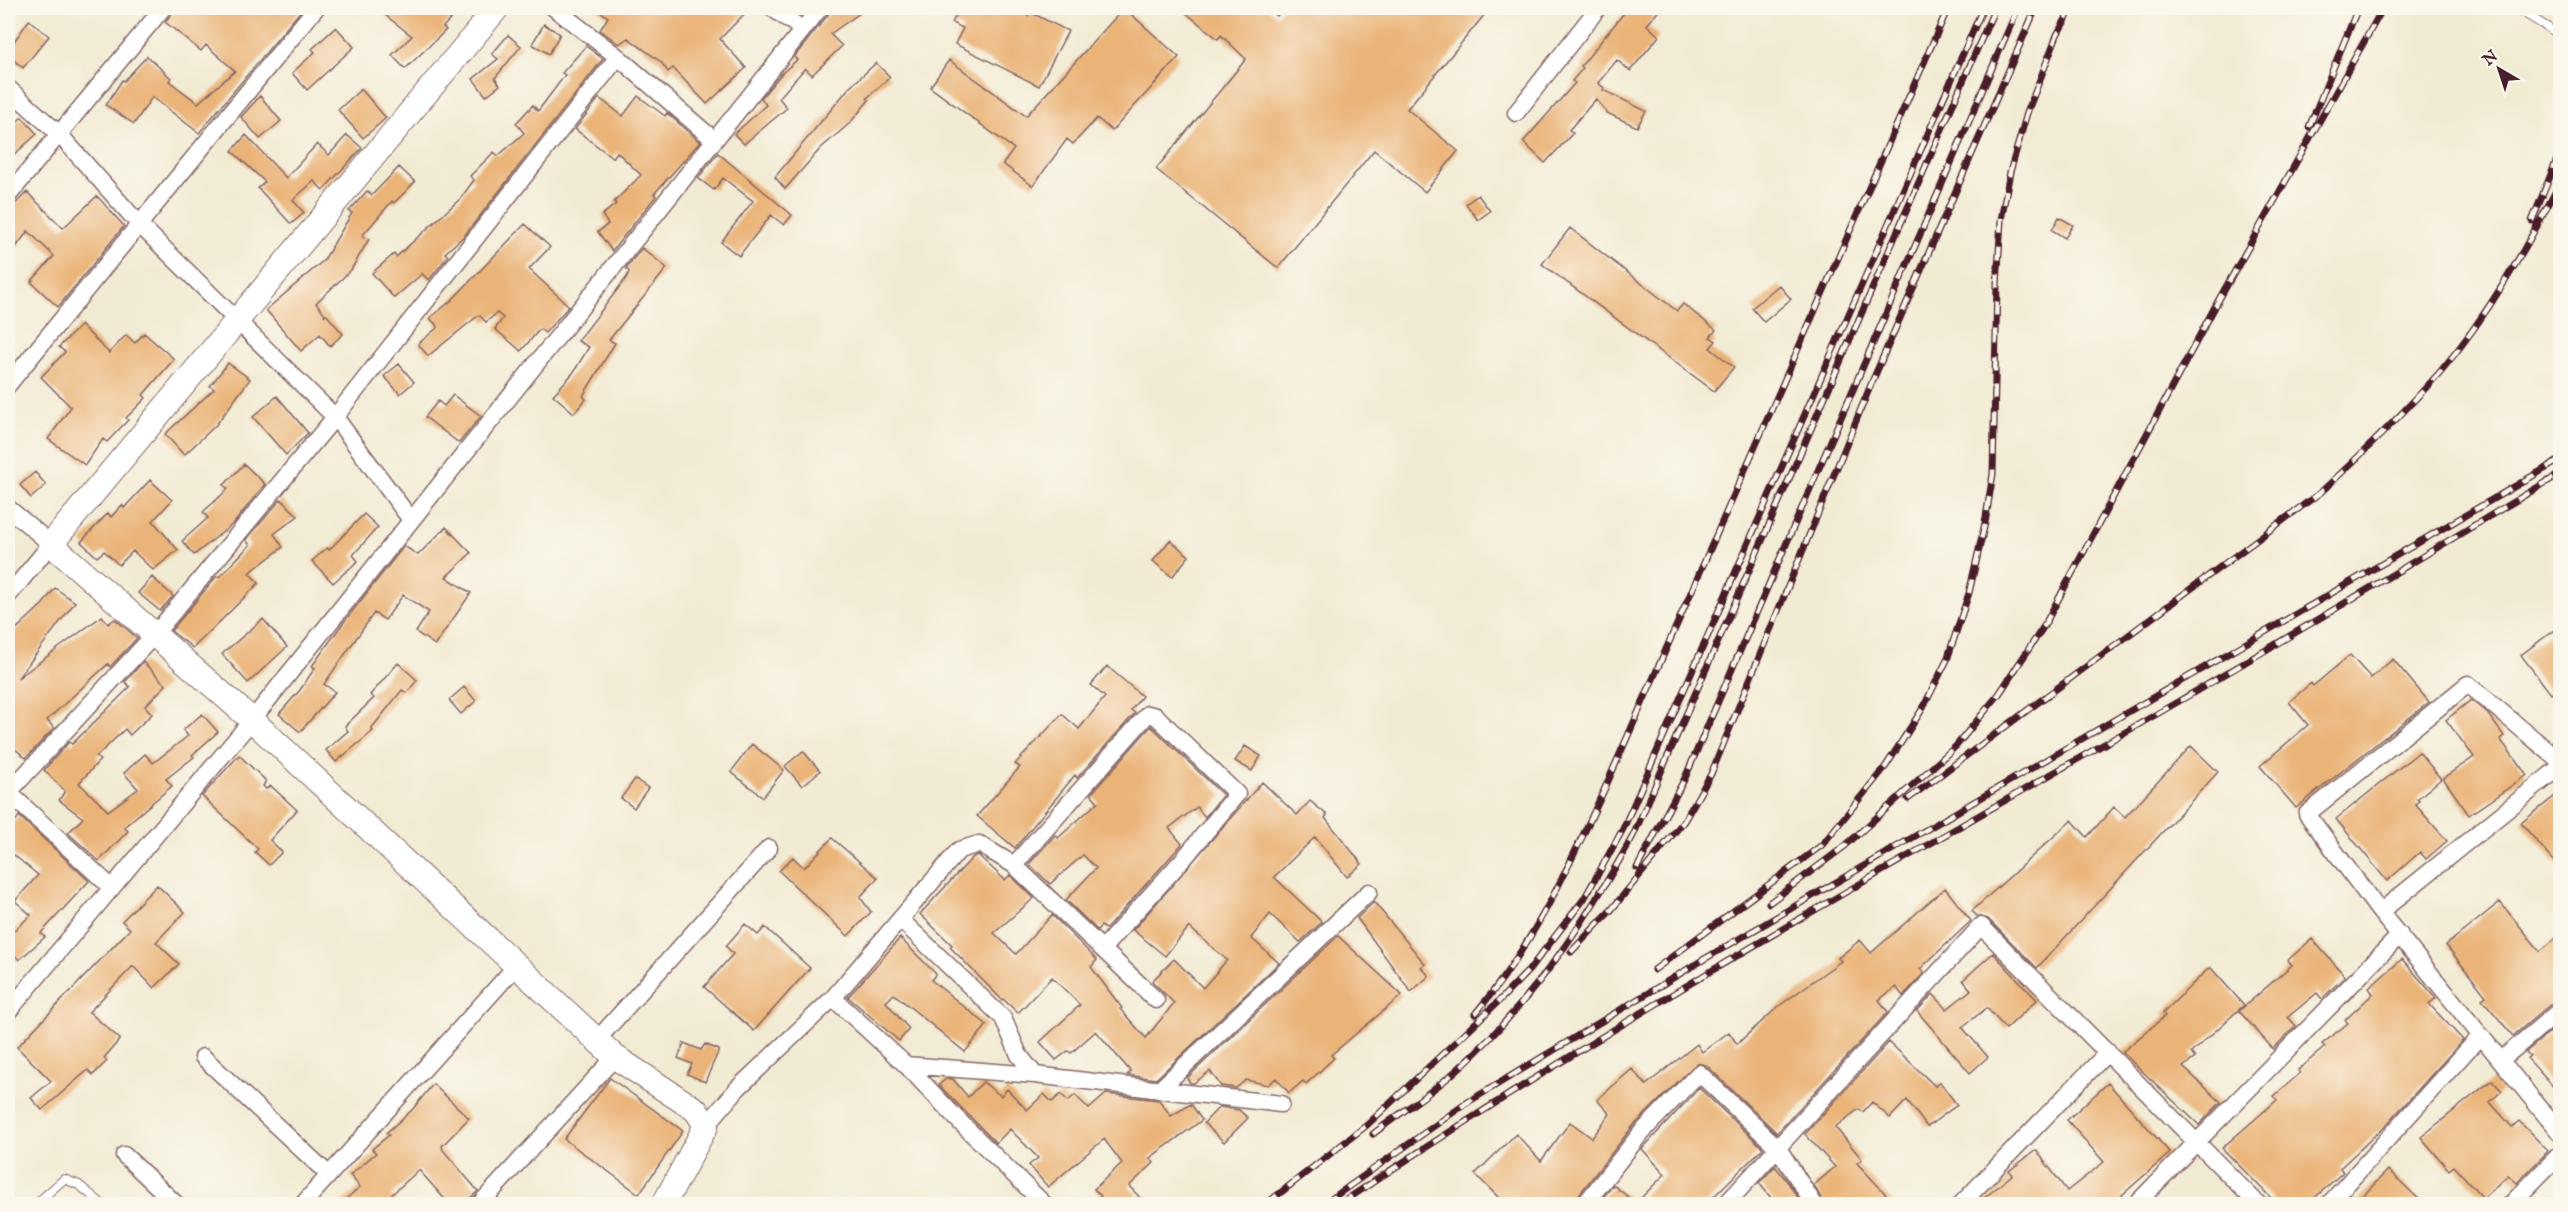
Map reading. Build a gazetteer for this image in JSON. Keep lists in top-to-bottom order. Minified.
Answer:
{"north":"top left"}
